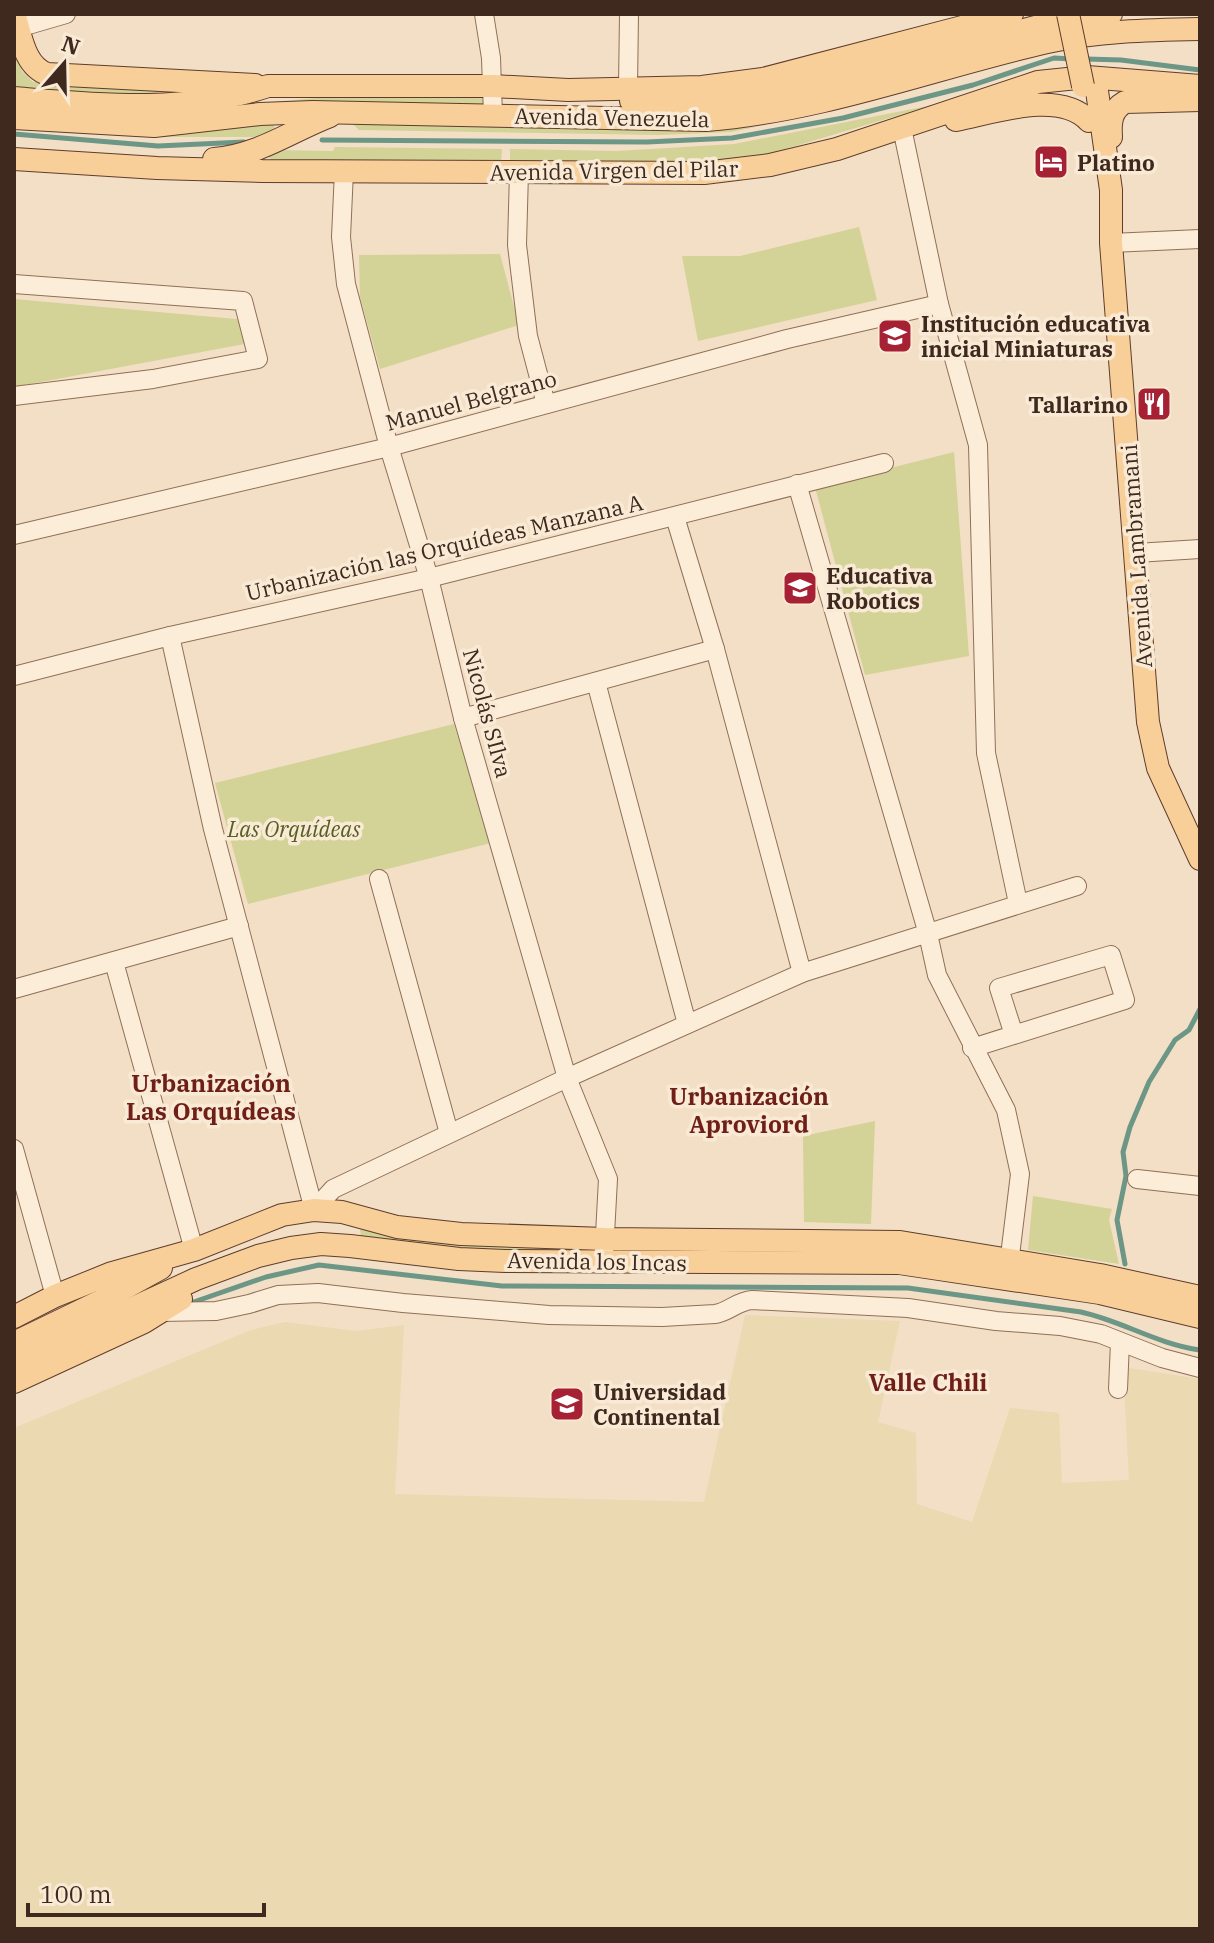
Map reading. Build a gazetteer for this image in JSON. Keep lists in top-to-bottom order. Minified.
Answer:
{"streets":{"main road":["Avenida Venezuela","Avenida Virgen del Pilar","Avenida Lambramani","Avenida los Incas"],"street":["Manuel Belgrano","Urbanización las Orquídeas Manzana A","Nicolás SIlva"]},"crossings":[["Avenida Virgen del Pilar","Nicolás SIlva"],["Manuel Belgrano","Nicolás SIlva"],["Urbanización las Orquídeas Manzana A","Nicolás SIlva"],["Nicolás SIlva","Avenida los Incas"]],"districts":["Urbanización Las Orquídeas","Urbanización Aproviord","Valle Chili"],"parks":["Las Orquídeas"],"places":{"hotel":["Platino"],"school or university":["Institución educativa inicial Miniaturas","Educativa Robotics","Universidad Continental"],"restaurant":["Tallarino"]},"scale_bar":"100 m","north":"top"}
